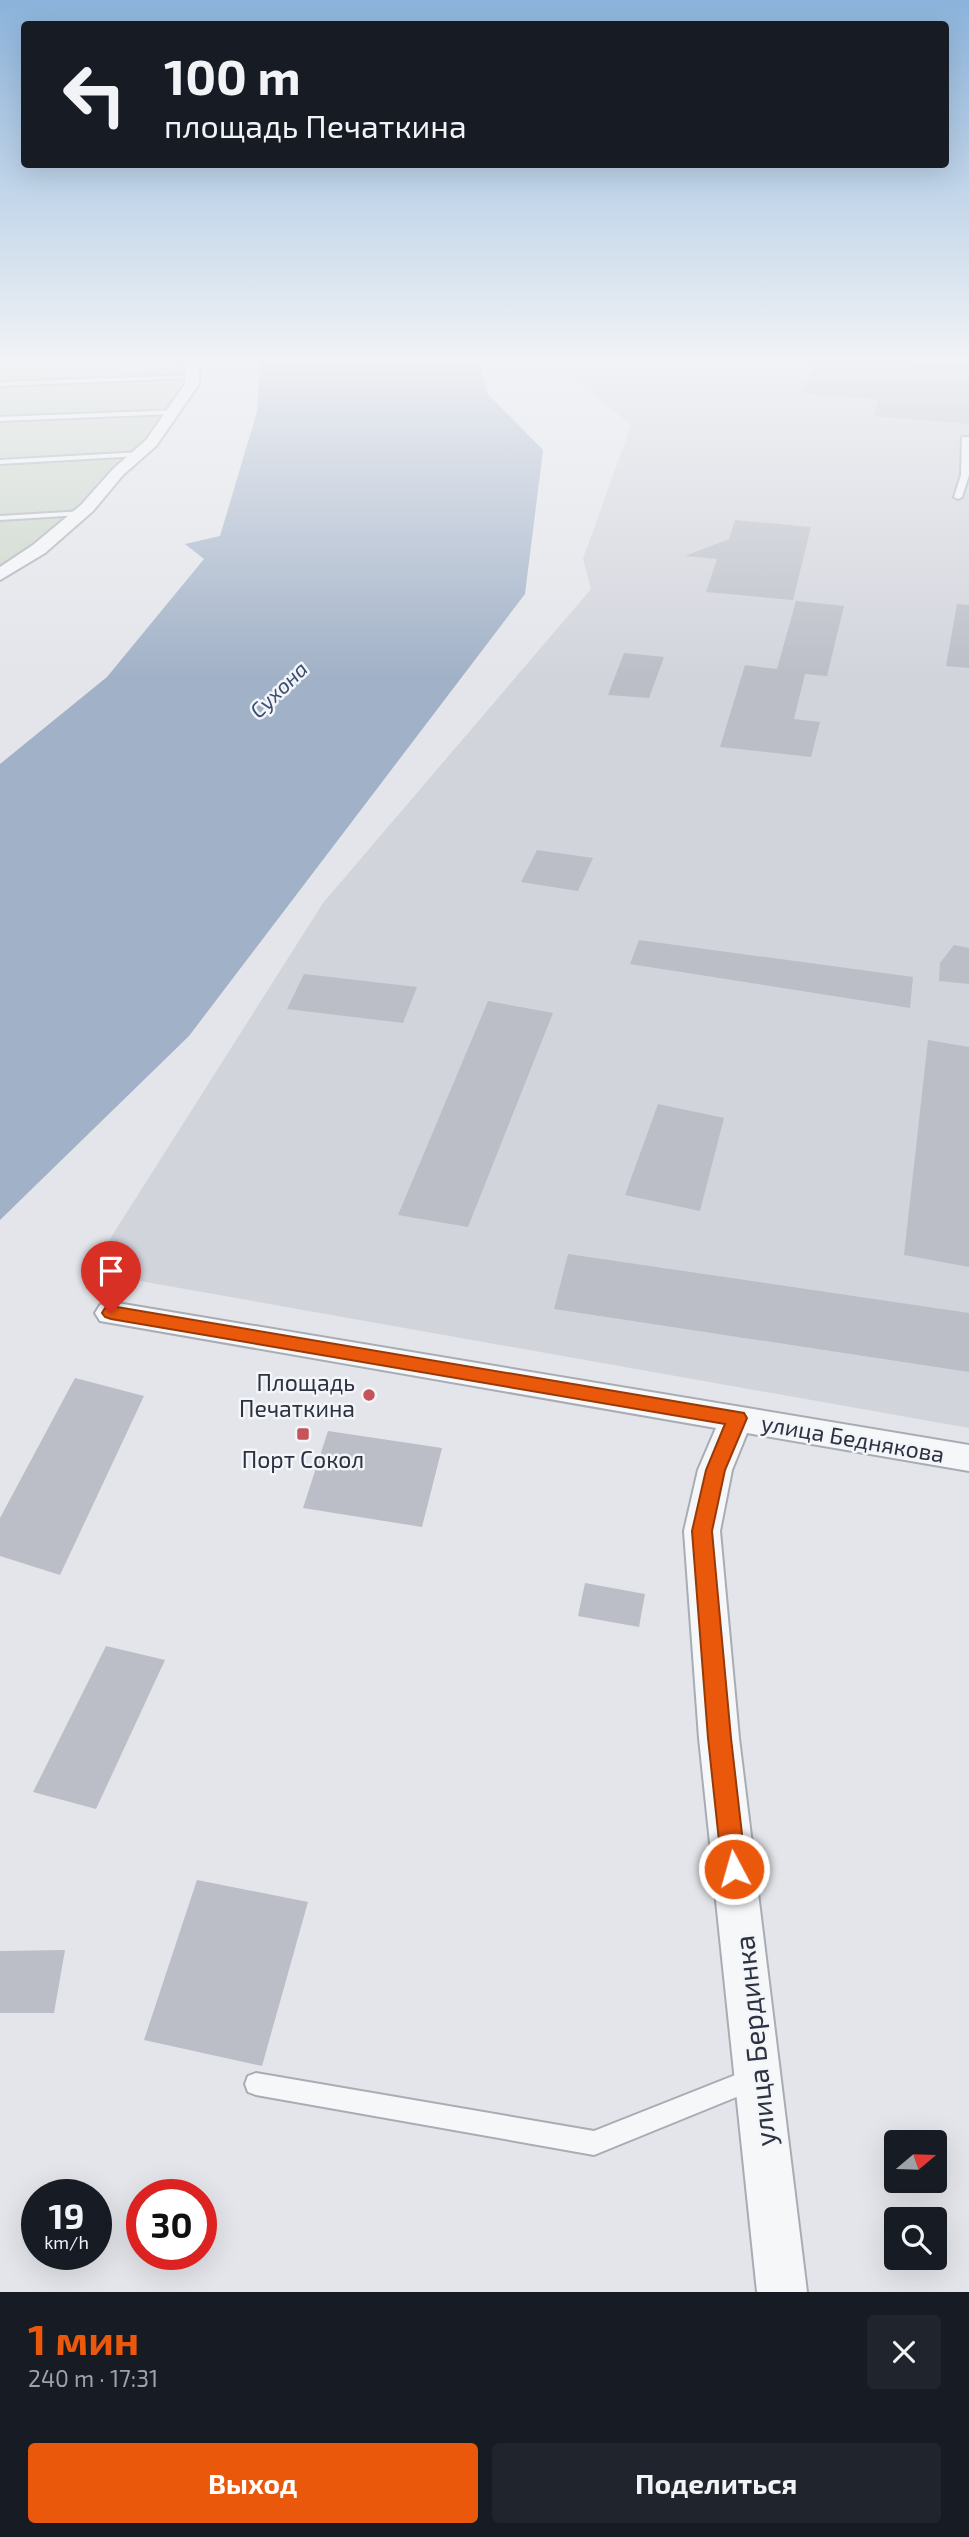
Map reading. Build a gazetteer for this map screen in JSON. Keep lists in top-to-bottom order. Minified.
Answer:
{"streets":{"street":["улица Беднякова","улица Бердинка"]},"crossings":[["улица Беднякова","улица Бердинка"]],"water":["Сухона"],"places":{"other":["Площадь Печаткина"],"transit":["Порт Сокол"]},"north":"right","page":{"turn":["100 m","площадь Печаткина"],"speed":"19 km/h","limit":"30","heading":["1 мин","240 m · 17:31"],"buttons":["Выход","Поделиться"]}}
